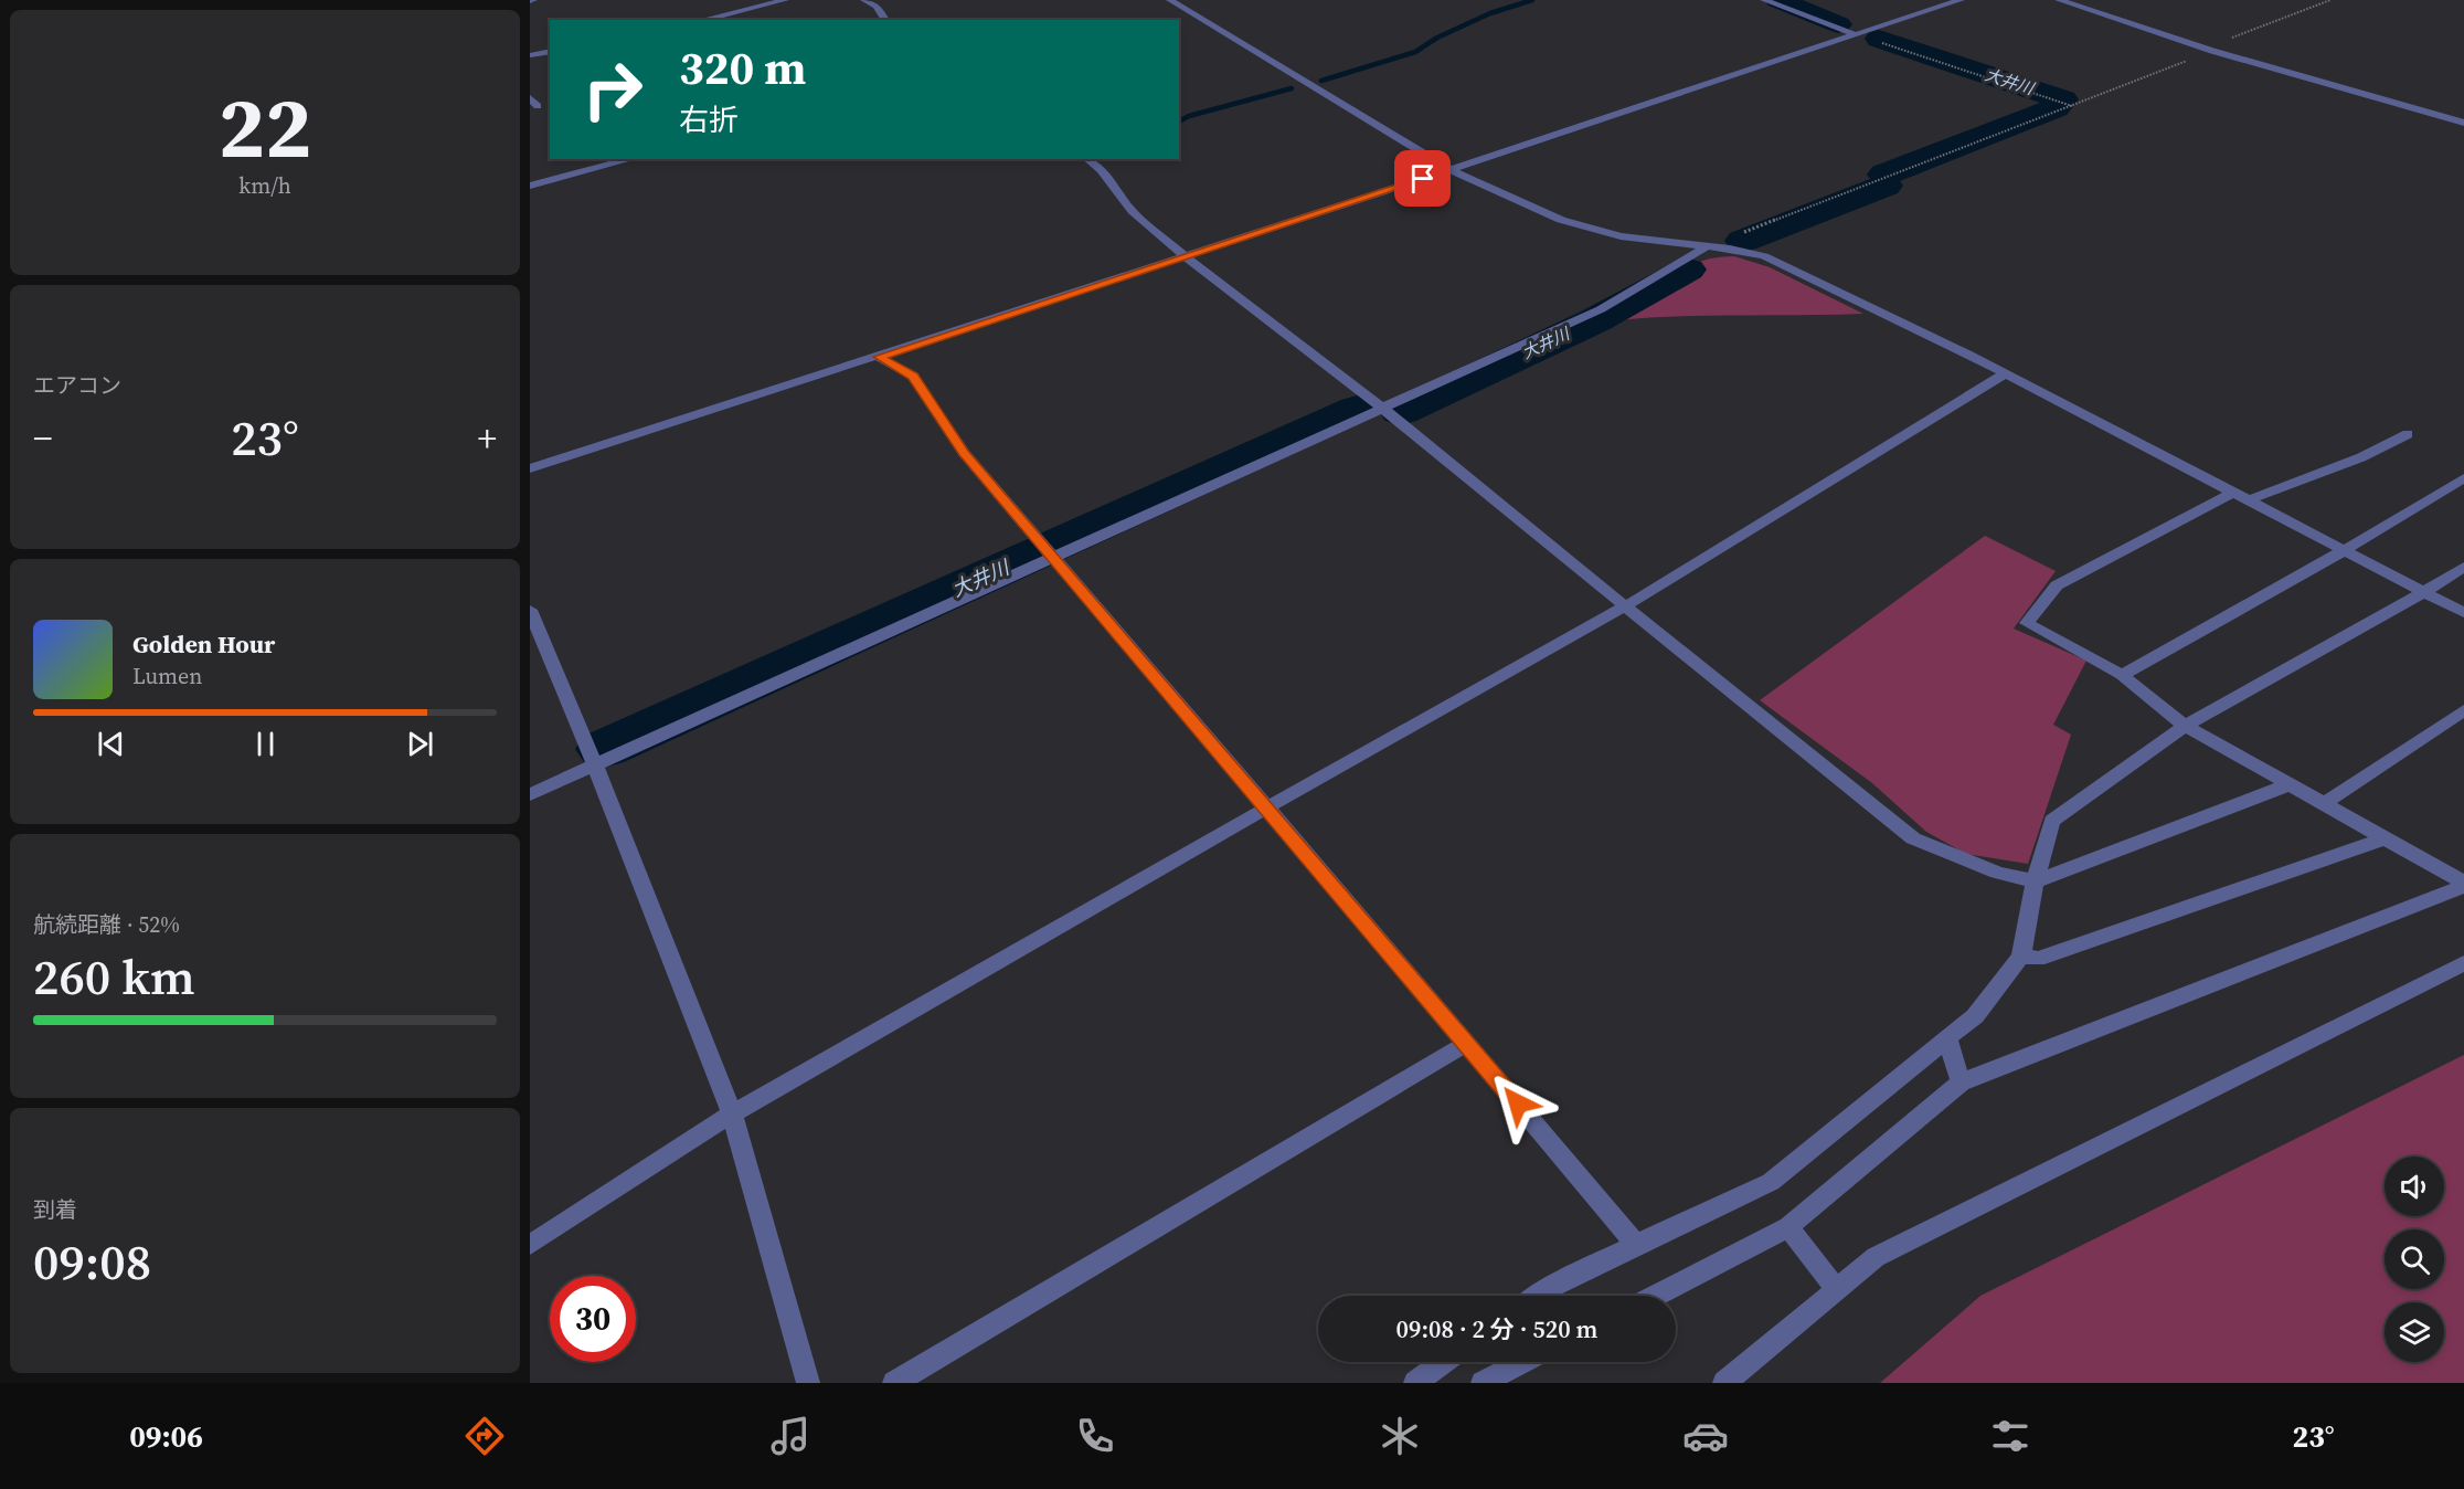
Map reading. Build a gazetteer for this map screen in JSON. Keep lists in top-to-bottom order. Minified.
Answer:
{"water":["大井川"],"page":{"tile":[["22","km/h"],"エアコン",["航続距離 · 52%","260 km"],["到着","09:08"]],"turn":["320 m","右折"],"heat":["−","23°","+"],"song":["Golden Hour","Lumen"],"limit":"30","trip":"09:08 · 2 分 · 520 m","tabs":["09:06","23°"]}}
